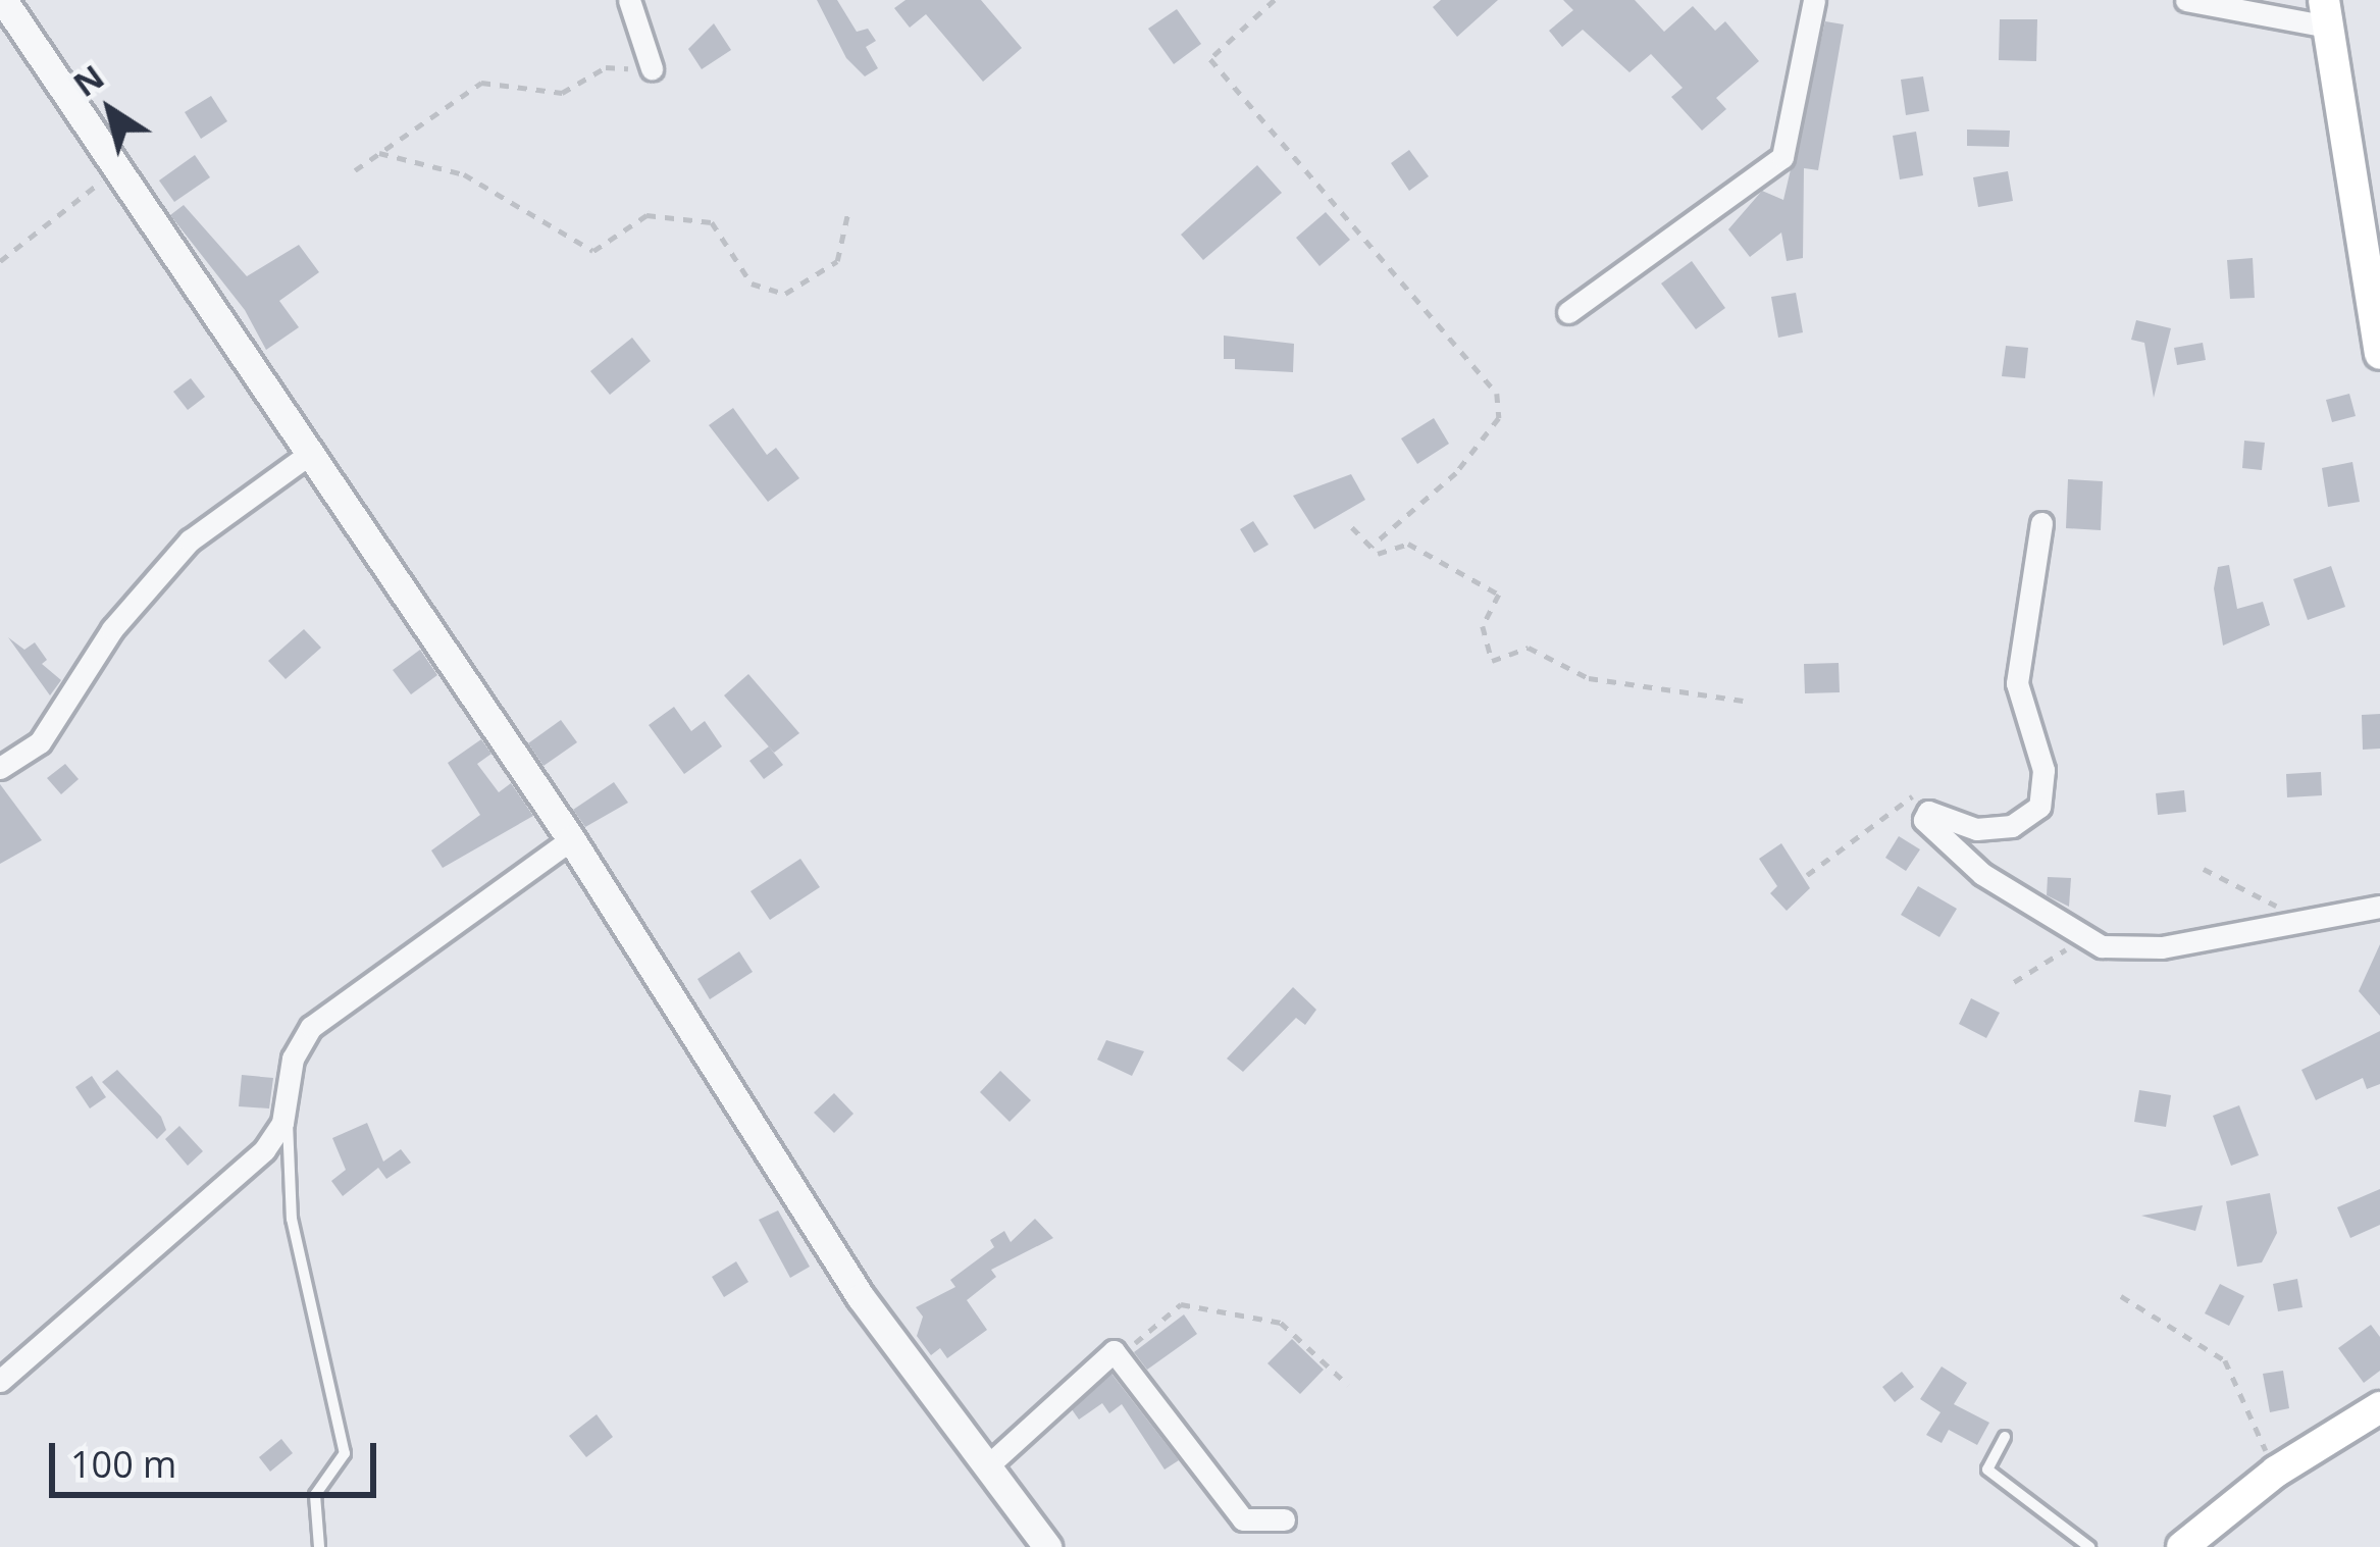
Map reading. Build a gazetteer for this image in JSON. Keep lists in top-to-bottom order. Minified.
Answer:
{"scale_bar":"100 m","north":"top left"}
